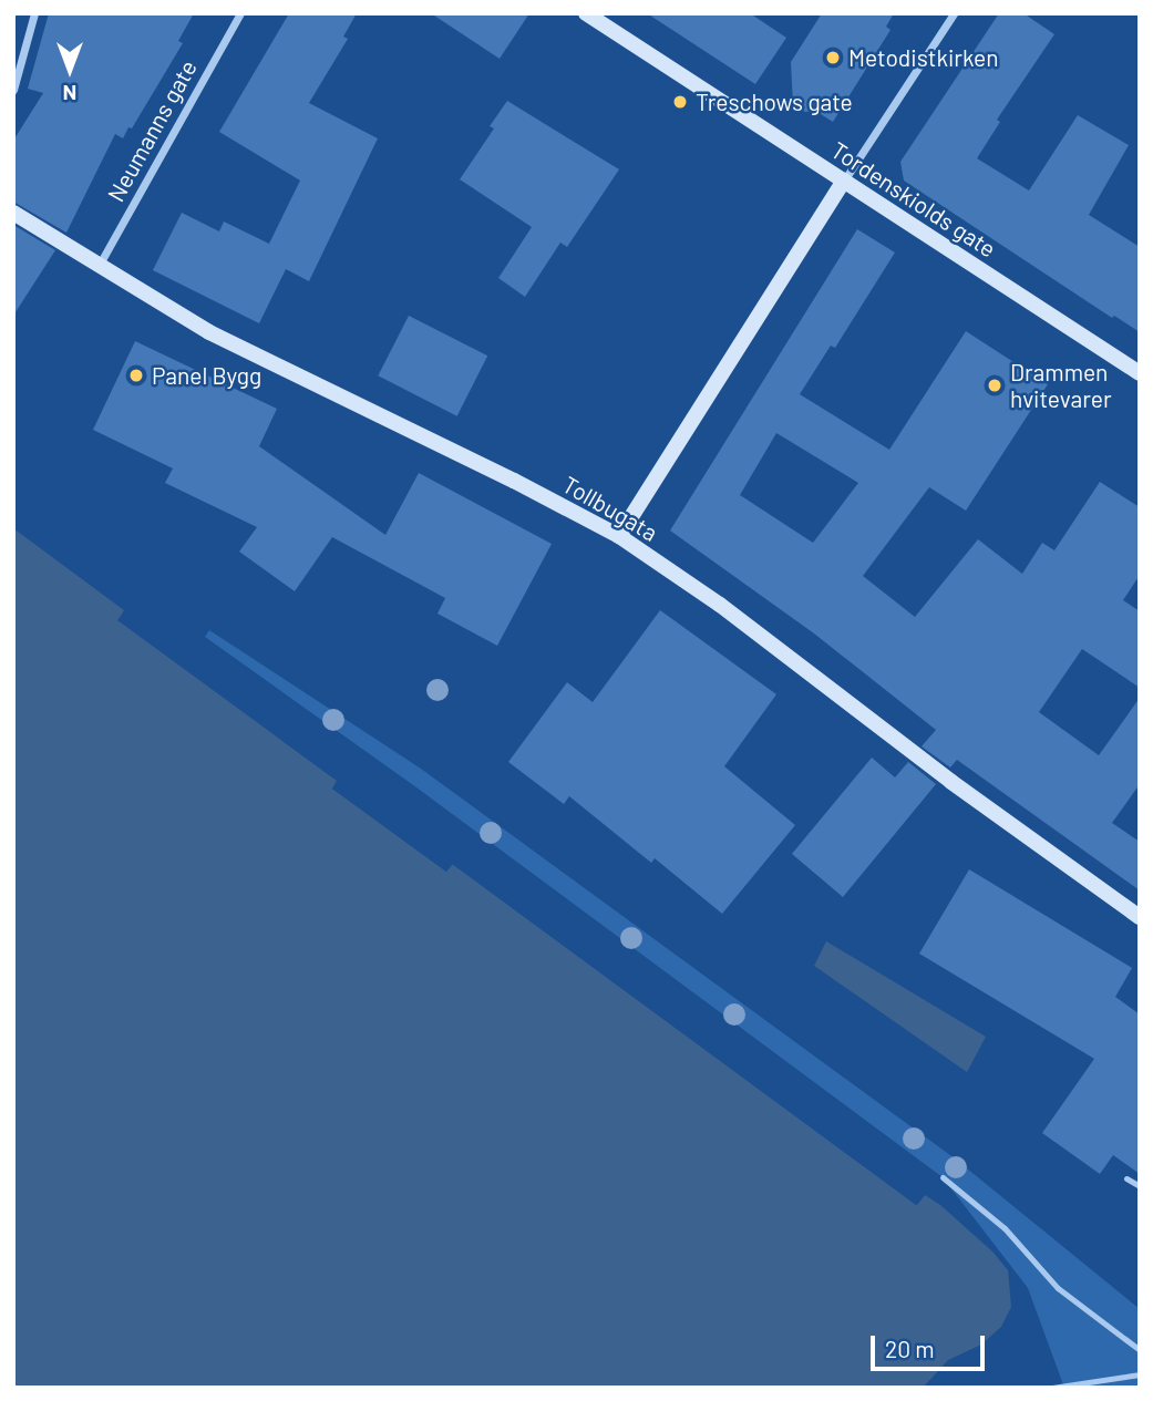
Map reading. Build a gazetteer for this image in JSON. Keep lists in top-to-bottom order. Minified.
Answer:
{"streets":{"main road":["Tordenskiolds gate","Tollbugata"],"street":["Neumanns gate"]},"crossings":[["Neumanns gate","Tollbugata"]],"places":["Metodistkirken","Treschows gate","Panel Bygg","Drammen hvitevarer"],"scale_bar":"20 m","north":"bottom"}
